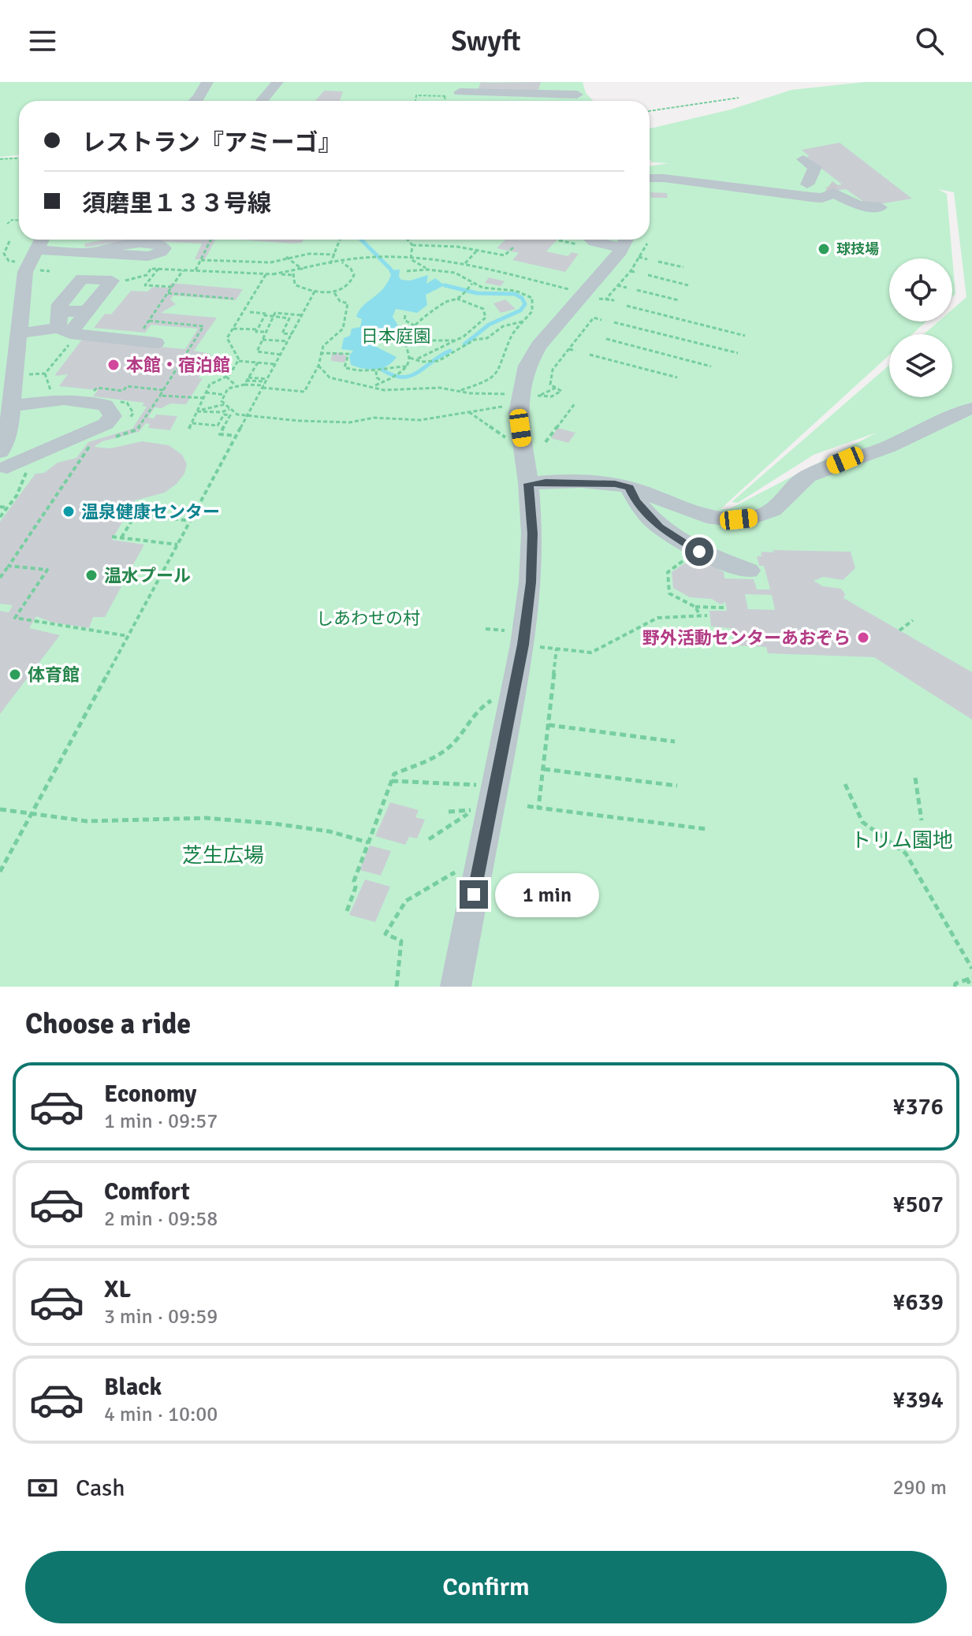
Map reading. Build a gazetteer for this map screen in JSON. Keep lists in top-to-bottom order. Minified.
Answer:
{"parks":["日本庭園","しあわせの村","トリム園地","芝生広場"],"places":["球技場","本館・宿泊館","温泉健康センター","温水プール","野外活動センターあおぞら","体育館"],"page":{"header":"Swyft","banner":["レストラン『アミーゴ』","須磨里１３３号線"],"bubble":"1 min","heading":"Choose a ride","list":[{"name":"Economy","note":"1 min · 09:57","value":"¥376"},{"name":"Comfort","note":"2 min · 09:58","value":"¥507"},{"name":"XL","note":"3 min · 09:59","value":"¥639"},{"name":"Black","note":"4 min · 10:00","value":"¥394"}],"pay":["Cash","290 m"],"buttons":"Confirm"}}
